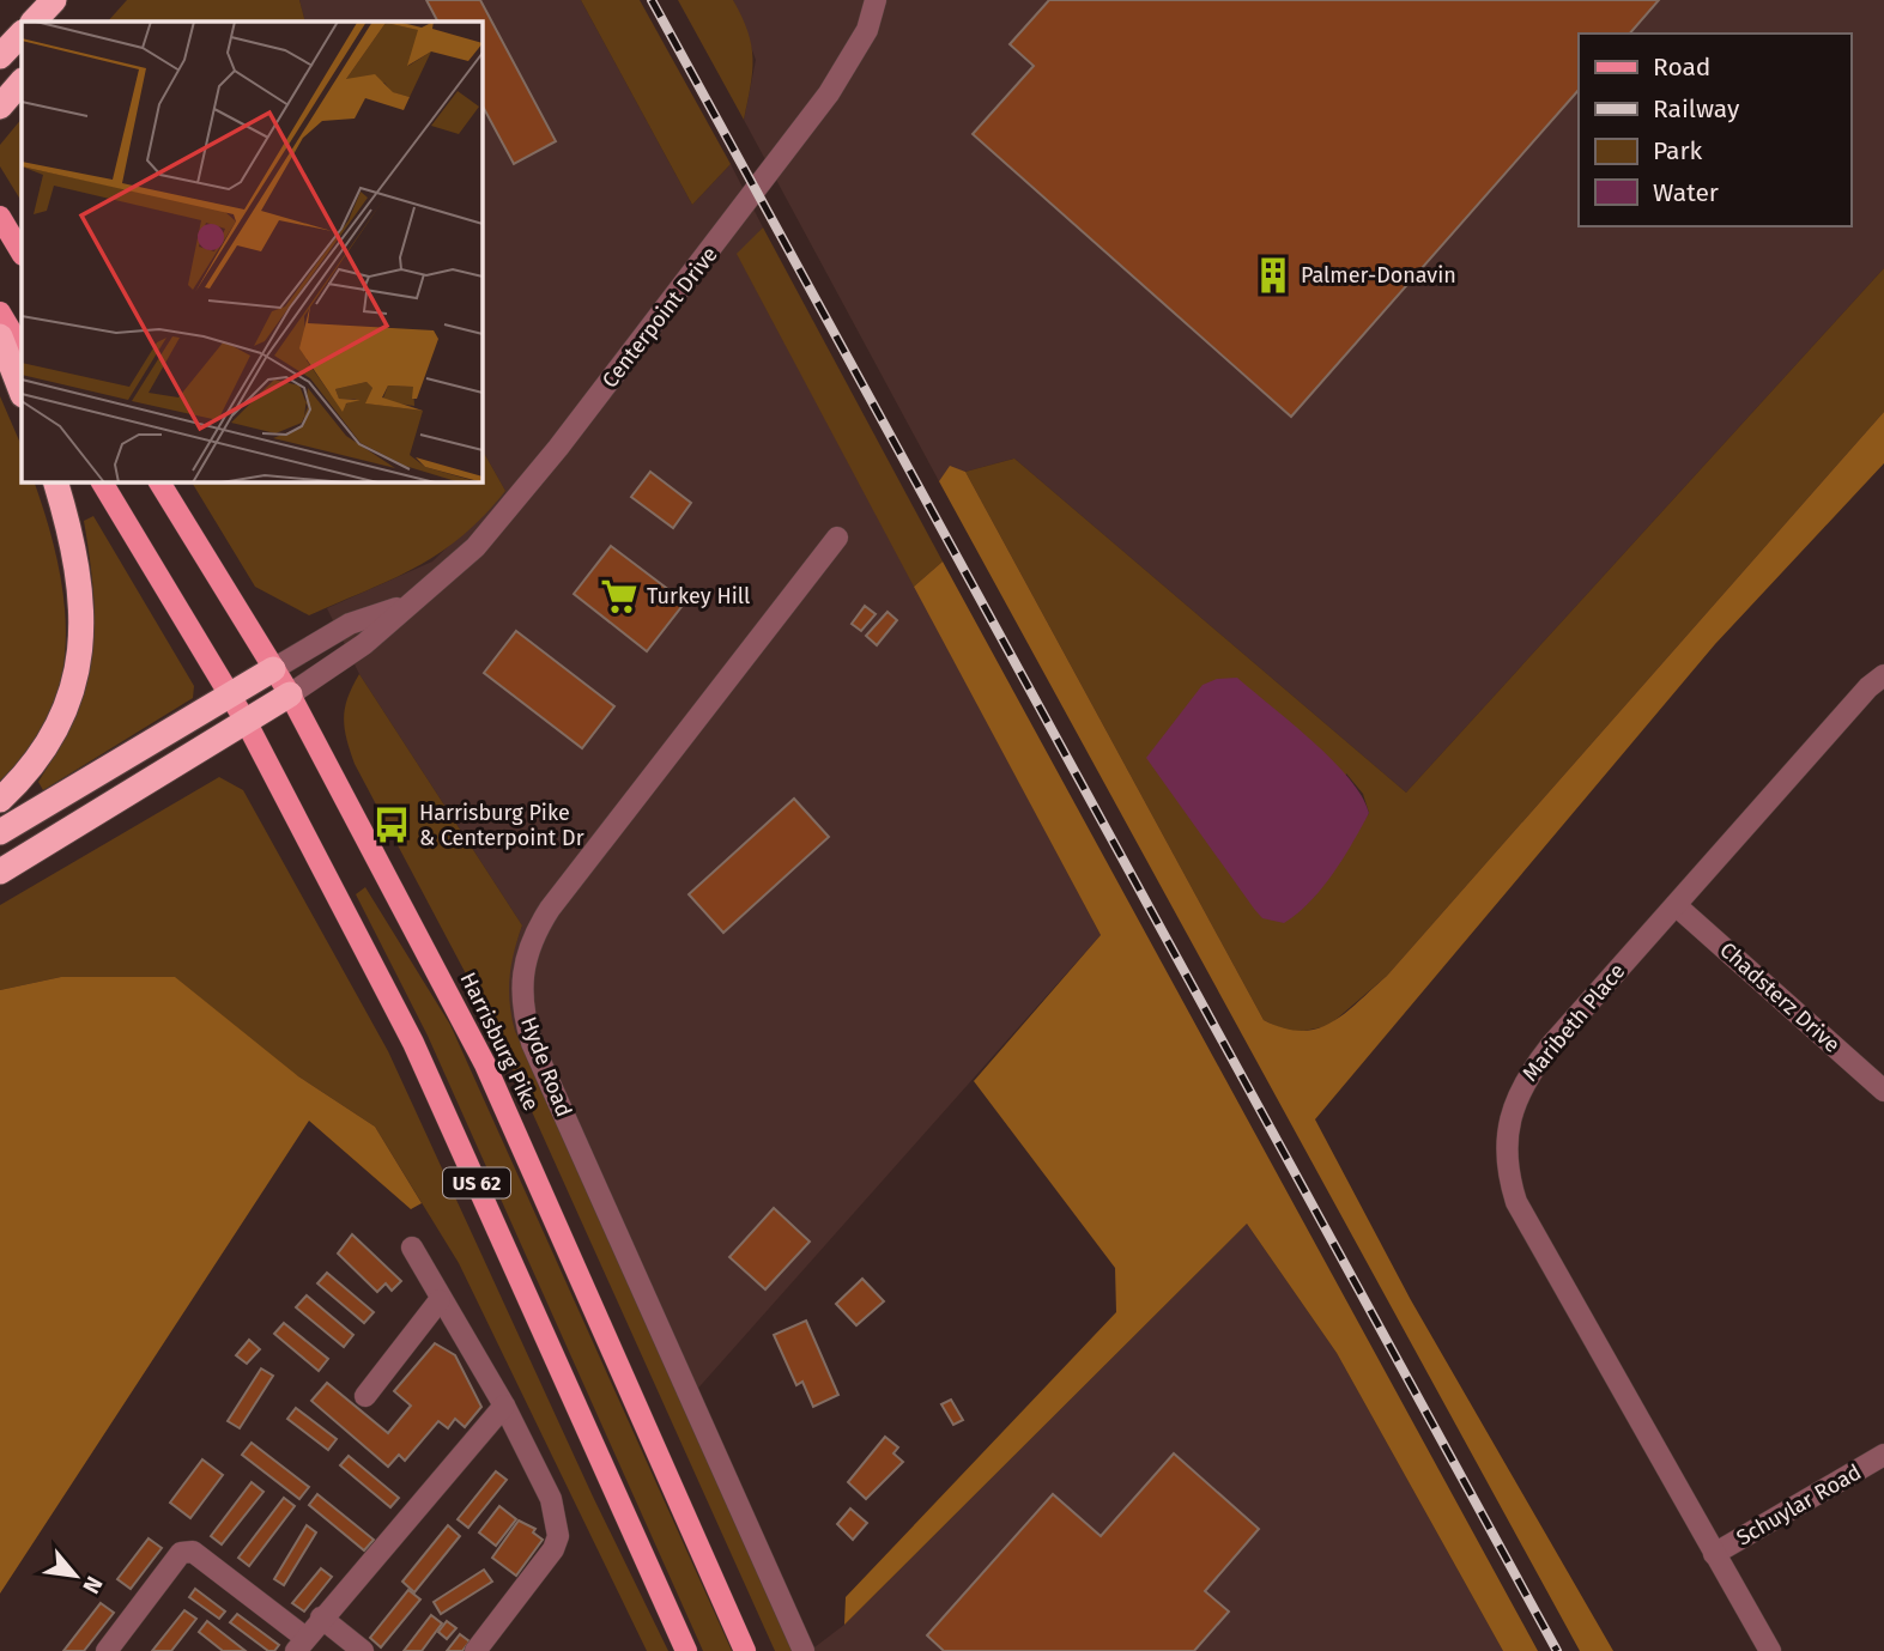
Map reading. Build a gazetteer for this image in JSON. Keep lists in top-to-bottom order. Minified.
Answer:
{"streets":{"main road":["Harrisburg Pike","US 62"],"street":["Centerpoint Drive","Chadsterz Drive","Maribeth Place","Hyde Road","Schuylar Road"]},"crossings":[["Centerpoint Drive","Harrisburg Pike"],["Chadsterz Drive","Maribeth Place"],["Maribeth Place","Schuylar Road"]],"places":{"building":["Palmer-Donavin"],"supermarket":["Turkey Hill"],"bus stop":["Harrisburg Pike & Centerpoint Dr"]},"legend":["Road","Railway","Park","Water"],"north":"bottom right"}
